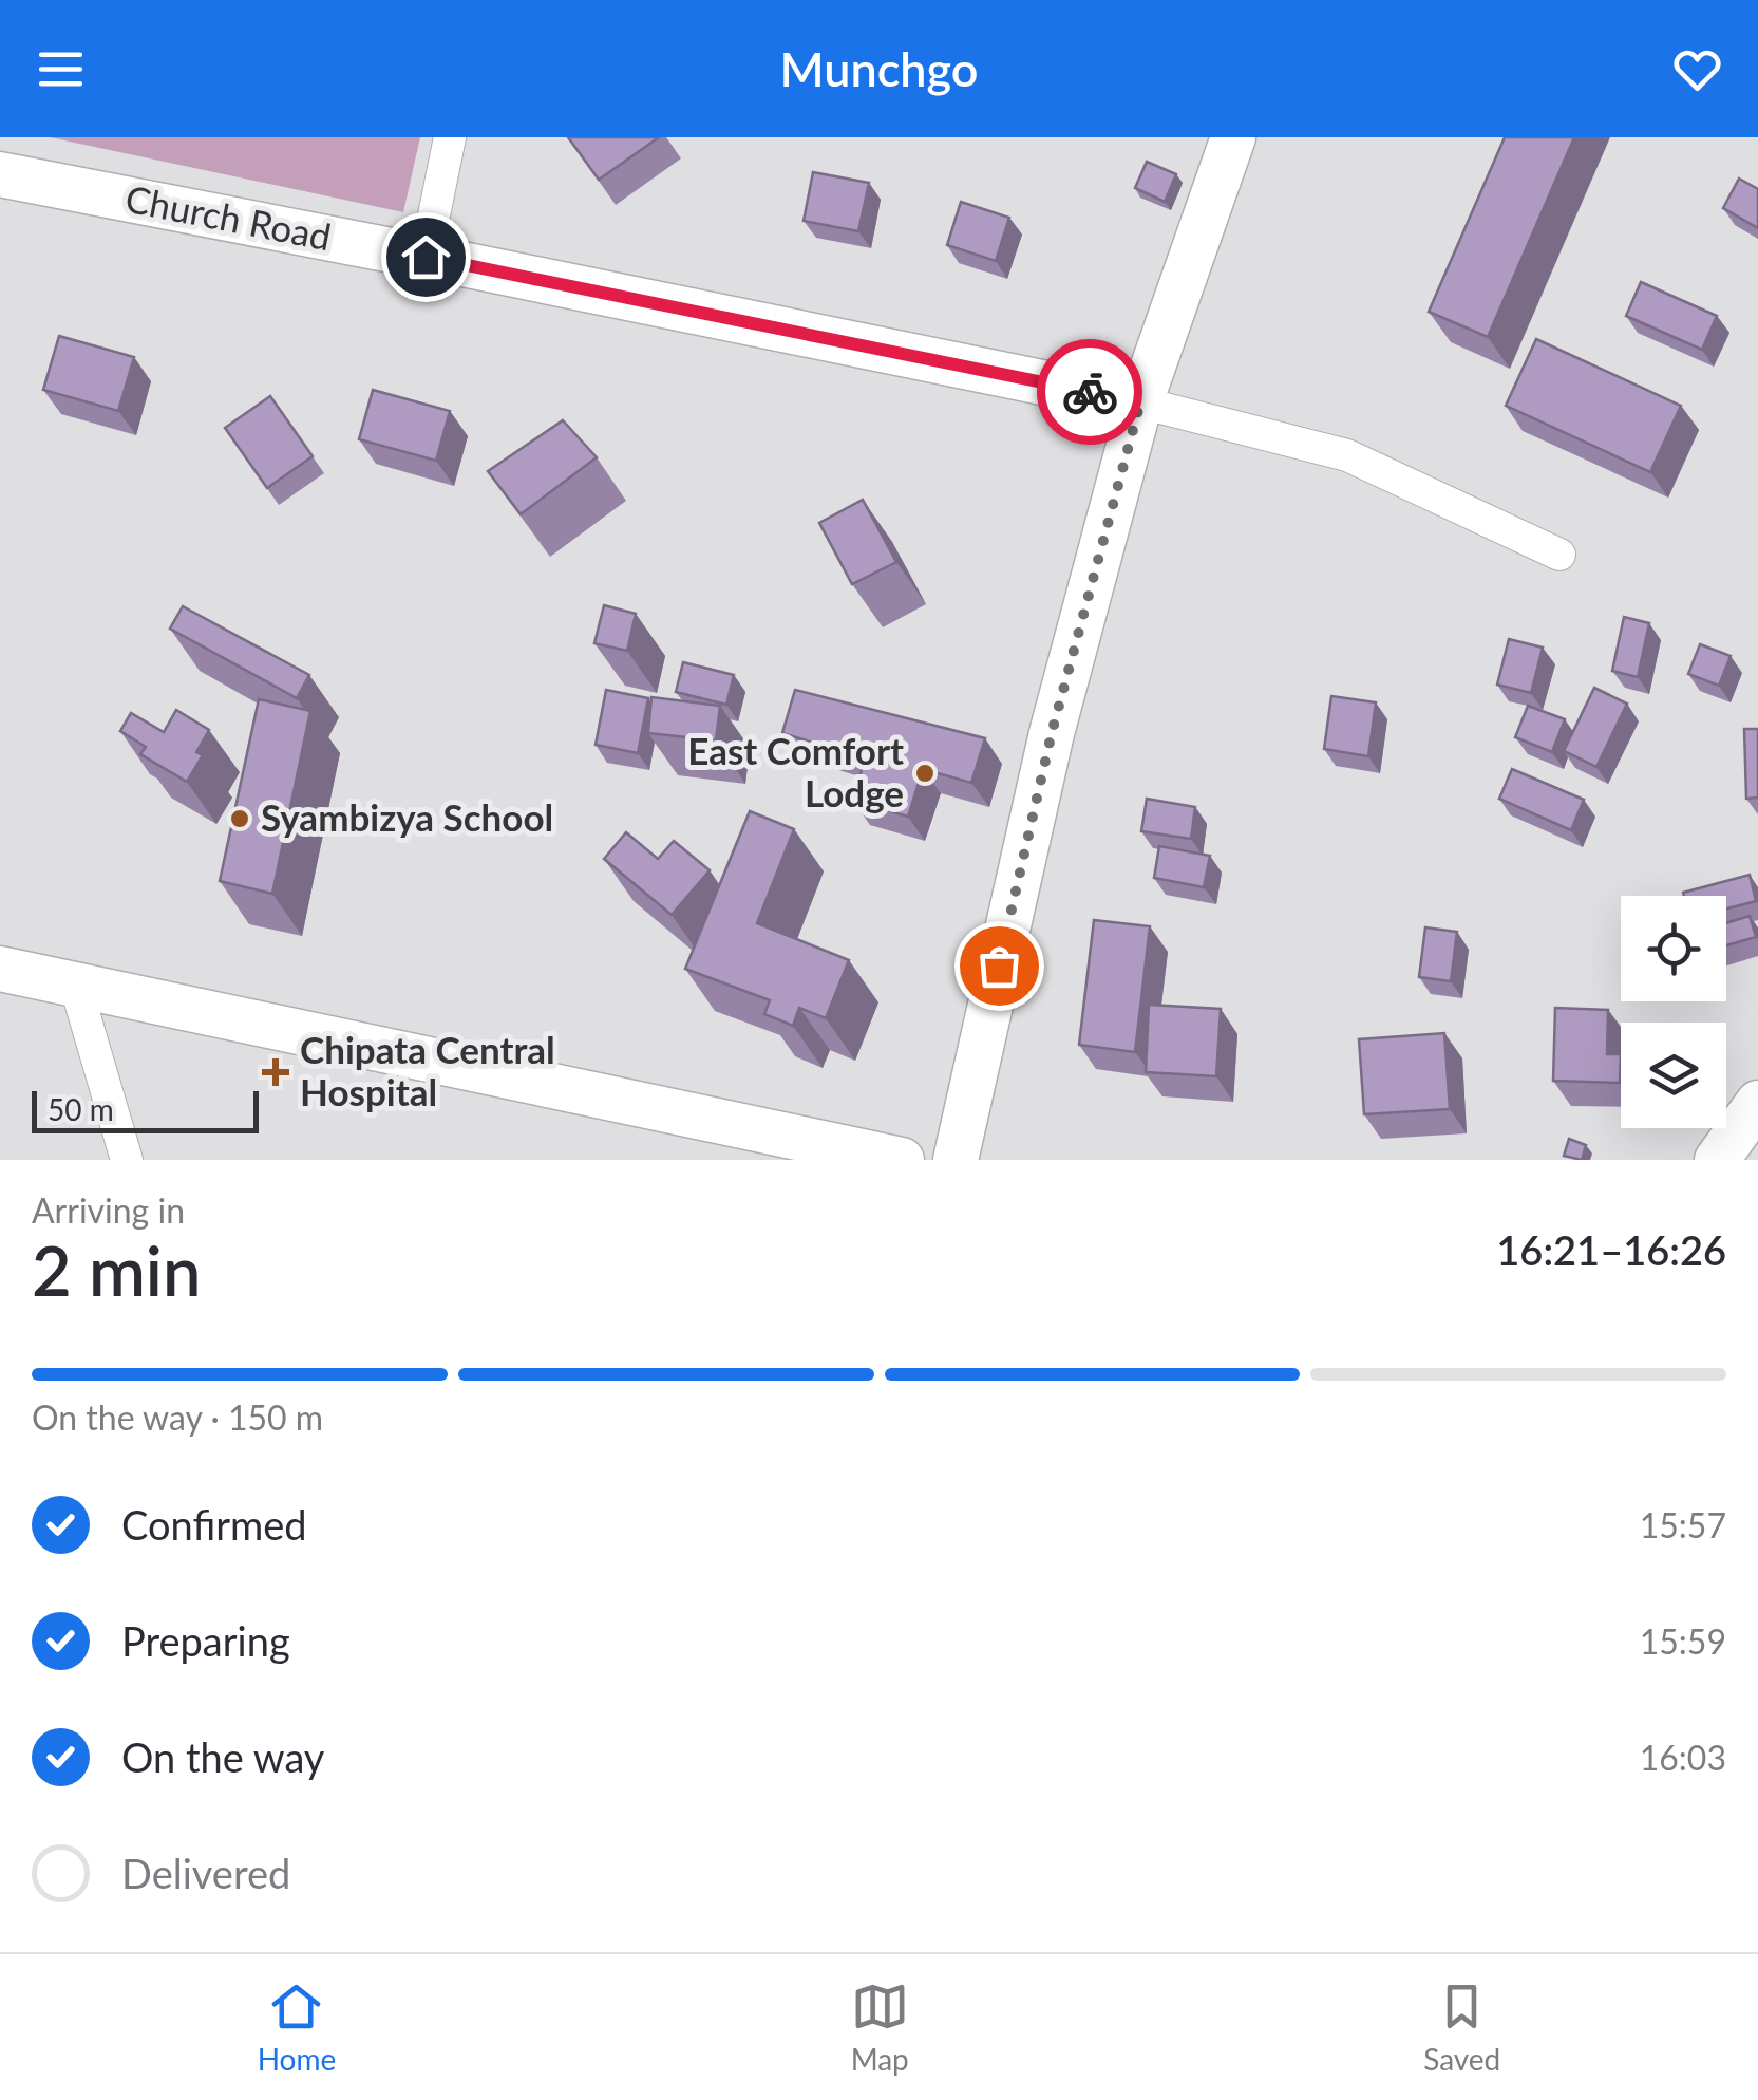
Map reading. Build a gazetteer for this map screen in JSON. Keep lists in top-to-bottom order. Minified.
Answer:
{"streets":{"street":["Church Road"]},"places":{"other":["East Comfort Lodge","Syambizya School"],"health":["Chipata Central Hospital"]},"scale_bar":"50 m","page":{"header":"Munchgo","scale":"50 m","heading":["2 min","Arriving in","16:21–16:26"],"bar":"On the way · 150 m","list":[["Confirmed","15:57"],["Preparing","15:59"],["On the way","16:03"],"Delivered"],"tabs":["Home","Map","Saved"]}}
